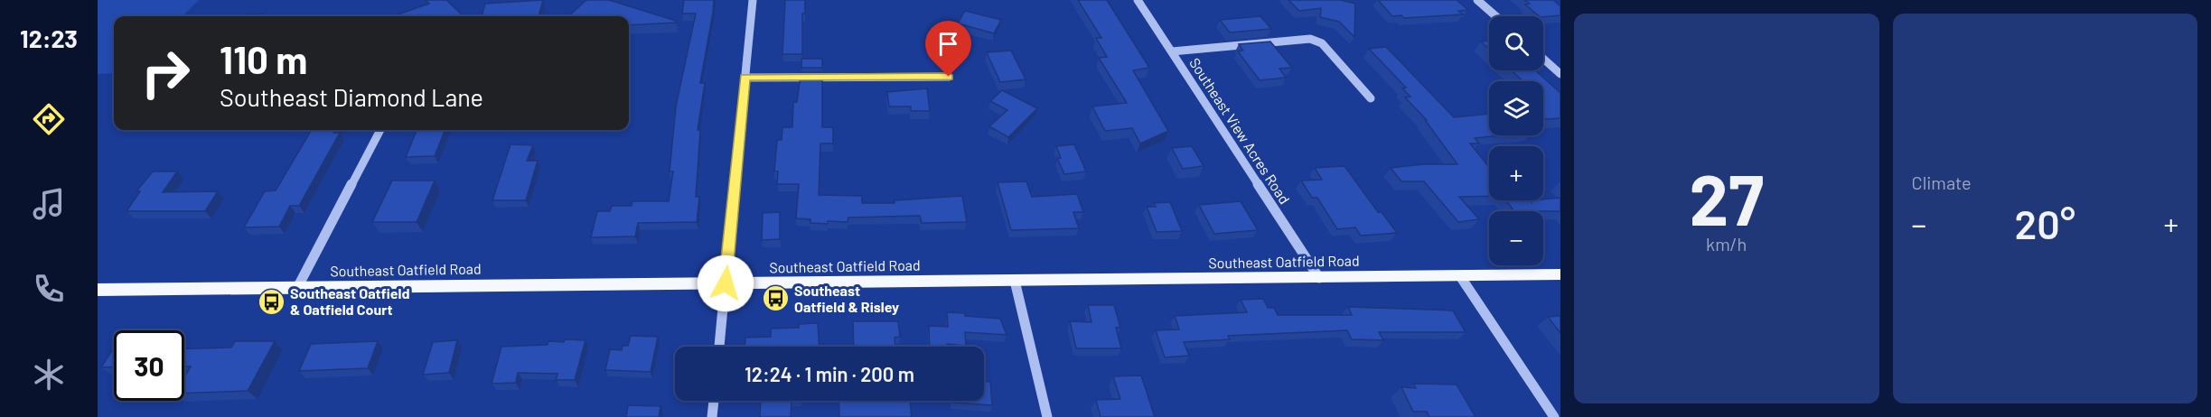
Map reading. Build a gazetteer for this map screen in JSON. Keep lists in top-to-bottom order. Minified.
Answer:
{"streets":{"main road":["Southeast Oatfield Road"],"street":["Southeast View Acres Road"]},"crossings":[["Southeast View Acres Road","Southeast Oatfield Road"]],"places":{"bus stop":["Southeast Oatfield & Risley","Southeast Oatfield & Oatfield Court"]},"page":{"tabs":"12:23","tile":[["27","km/h"],"Climate"],"map_buttons":["+","−"],"turn":["110 m","Southeast Diamond Lane"],"heat":["−","20°","+"],"limit":"30","trip":"12:24 · 1 min · 200 m"}}
